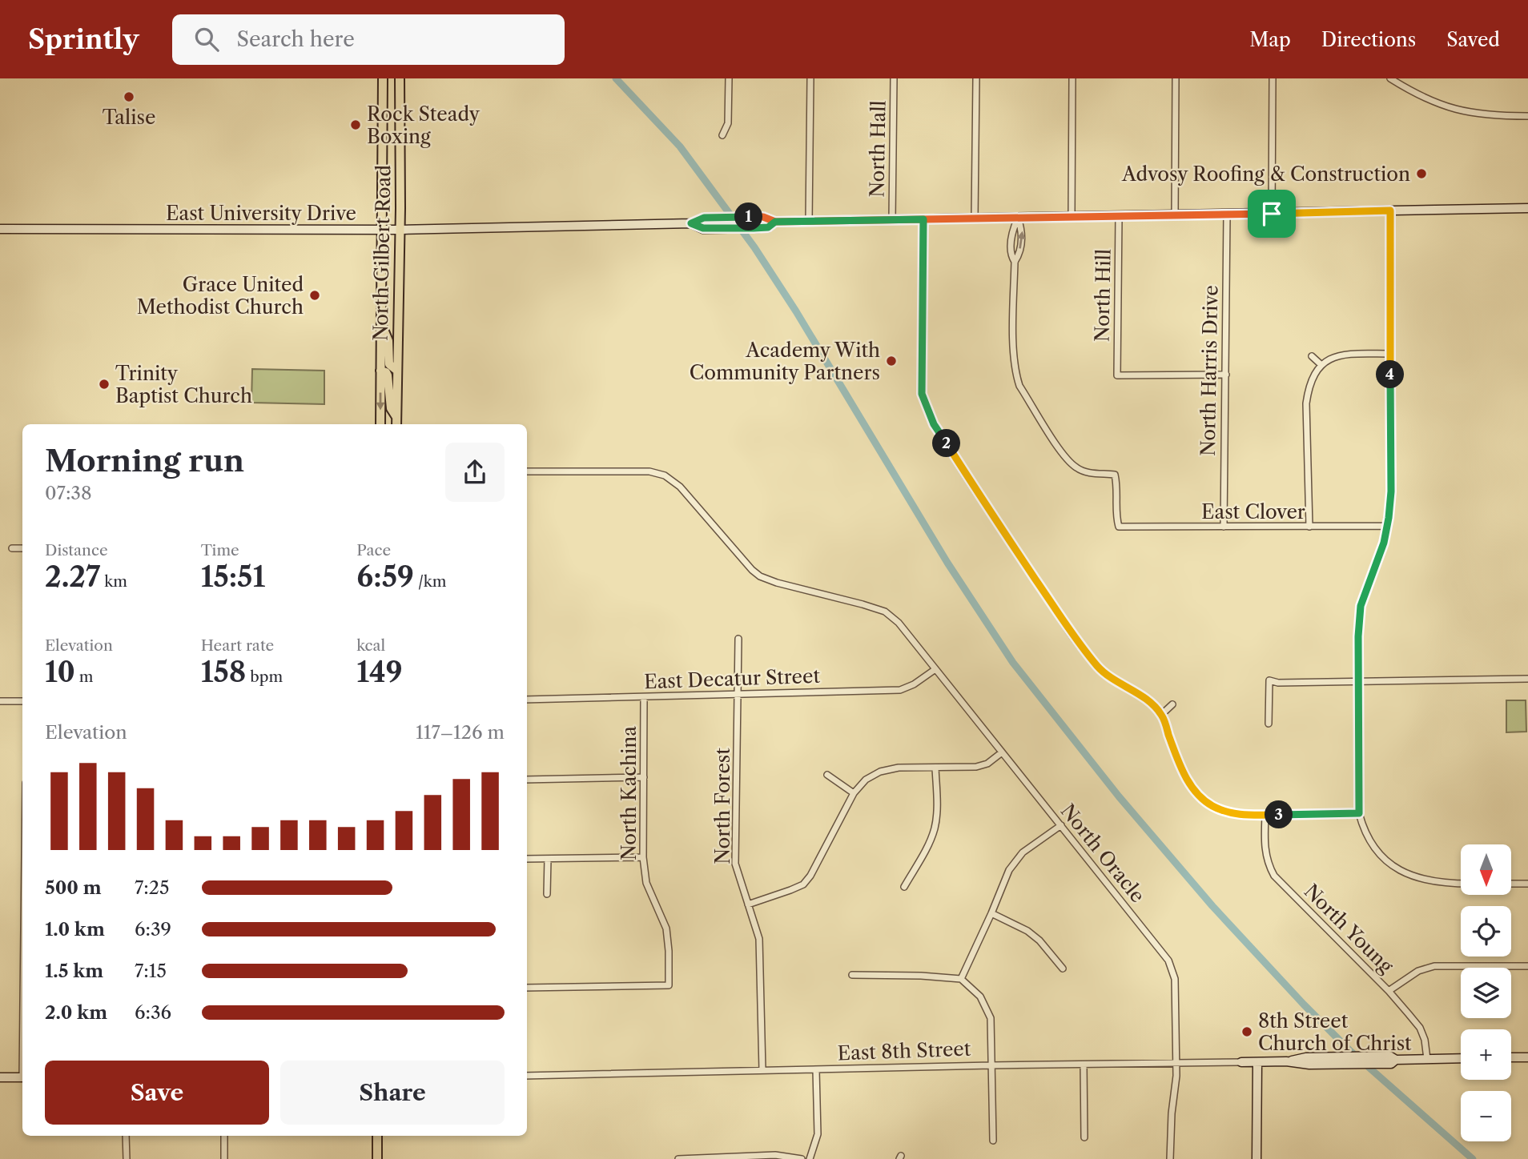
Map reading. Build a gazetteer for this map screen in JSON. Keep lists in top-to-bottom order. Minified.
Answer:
{"streets":{"main road":["East University Drive","North Gilbert Road","East 8th Street"],"street":["North Hall","North Hill","North Harris Drive","East Clover","East Decatur Street","North Kachina","North Forest","North Oracle","North Young"]},"crossings":[["North Hall","East University Drive"],["East University Drive","North Gilbert Road"],["East University Drive","North Hill"],["East University Drive","North Harris Drive"],["North Hill","North Harris Drive"],["North Harris Drive","East Clover"],["East Decatur Street","North Kachina"],["East Decatur Street","North Forest"],["East Decatur Street","North Oracle"],["North Forest","East 8th Street"],["North Oracle","East 8th Street"],["North Young","East 8th Street"]],"places":["Talise","Rock Steady Boxing","Advosy Roofing & Construction","Grace United Methodist Church","Academy With Community Partners","Trinity Baptist Church","8th Street Church of Christ"],"north":"bottom","page":{"header":"Sprintly","search":"Search here","nav":["Map","Directions","Saved"],"pins":["1","4","2","3"],"heading":["Morning run","07:38"],"stats":[["Distance","2.27 km"],["Time","15:51"],["Pace","6:59 /km"],["Elevation","10 m"],["Heart rate","158 bpm"],["kcal","149"]],"chart":["Elevation","117–126 m"],"map_buttons":["+","−"],"list":[{"name":"500 m","note":"7:25"},{"name":"1.0 km","note":"6:39"},{"name":"1.5 km","note":"7:15"},{"name":"2.0 km","note":"6:36"}],"buttons":["Save","Share"]}}
